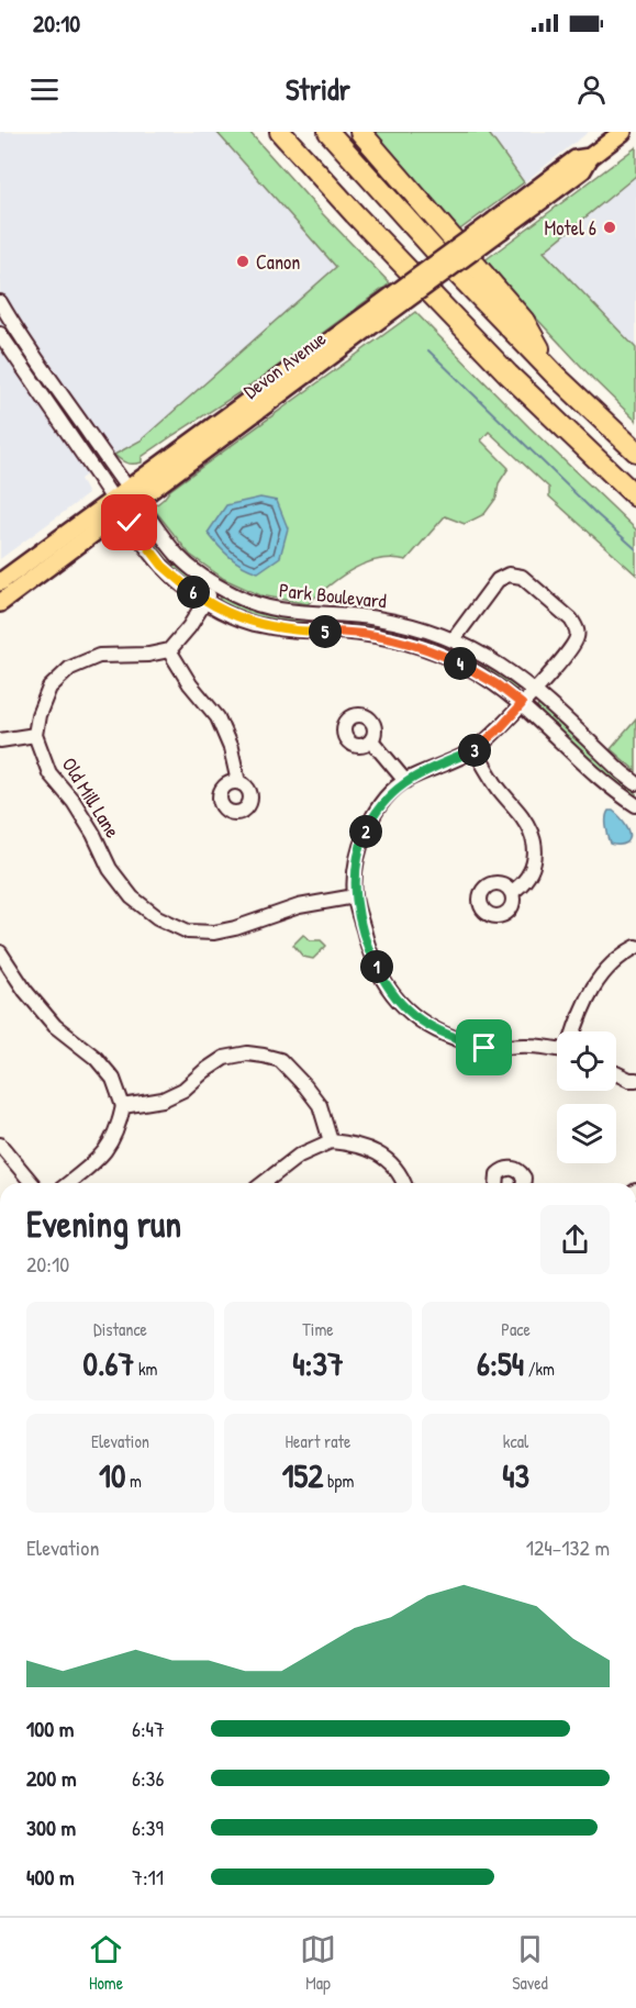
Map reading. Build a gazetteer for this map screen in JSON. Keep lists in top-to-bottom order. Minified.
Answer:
{"streets":{"main road":["Devon Avenue"],"street":["Park Boulevard","Old Mill Lane"]},"crossings":[["Devon Avenue","Park Boulevard"]],"places":["Motel 6","Canon"],"page":{"status":"20:10","header":"Stridr","pins":["6","5","4","3","2","1"],"heading":["Evening run","20:10"],"stats":[["Distance","0.67 km"],["Time","4:37"],["Pace","6:54 /km"],["Elevation","10 m"],["Heart rate","152 bpm"],["kcal","43"]],"chart":["Elevation","124–132 m"],"list":[{"name":"100 m","note":"6:47"},{"name":"200 m","note":"6:36"},{"name":"300 m","note":"6:39"},{"name":"400 m","note":"7:11"}],"tabs":["Home","Map","Saved"]}}
